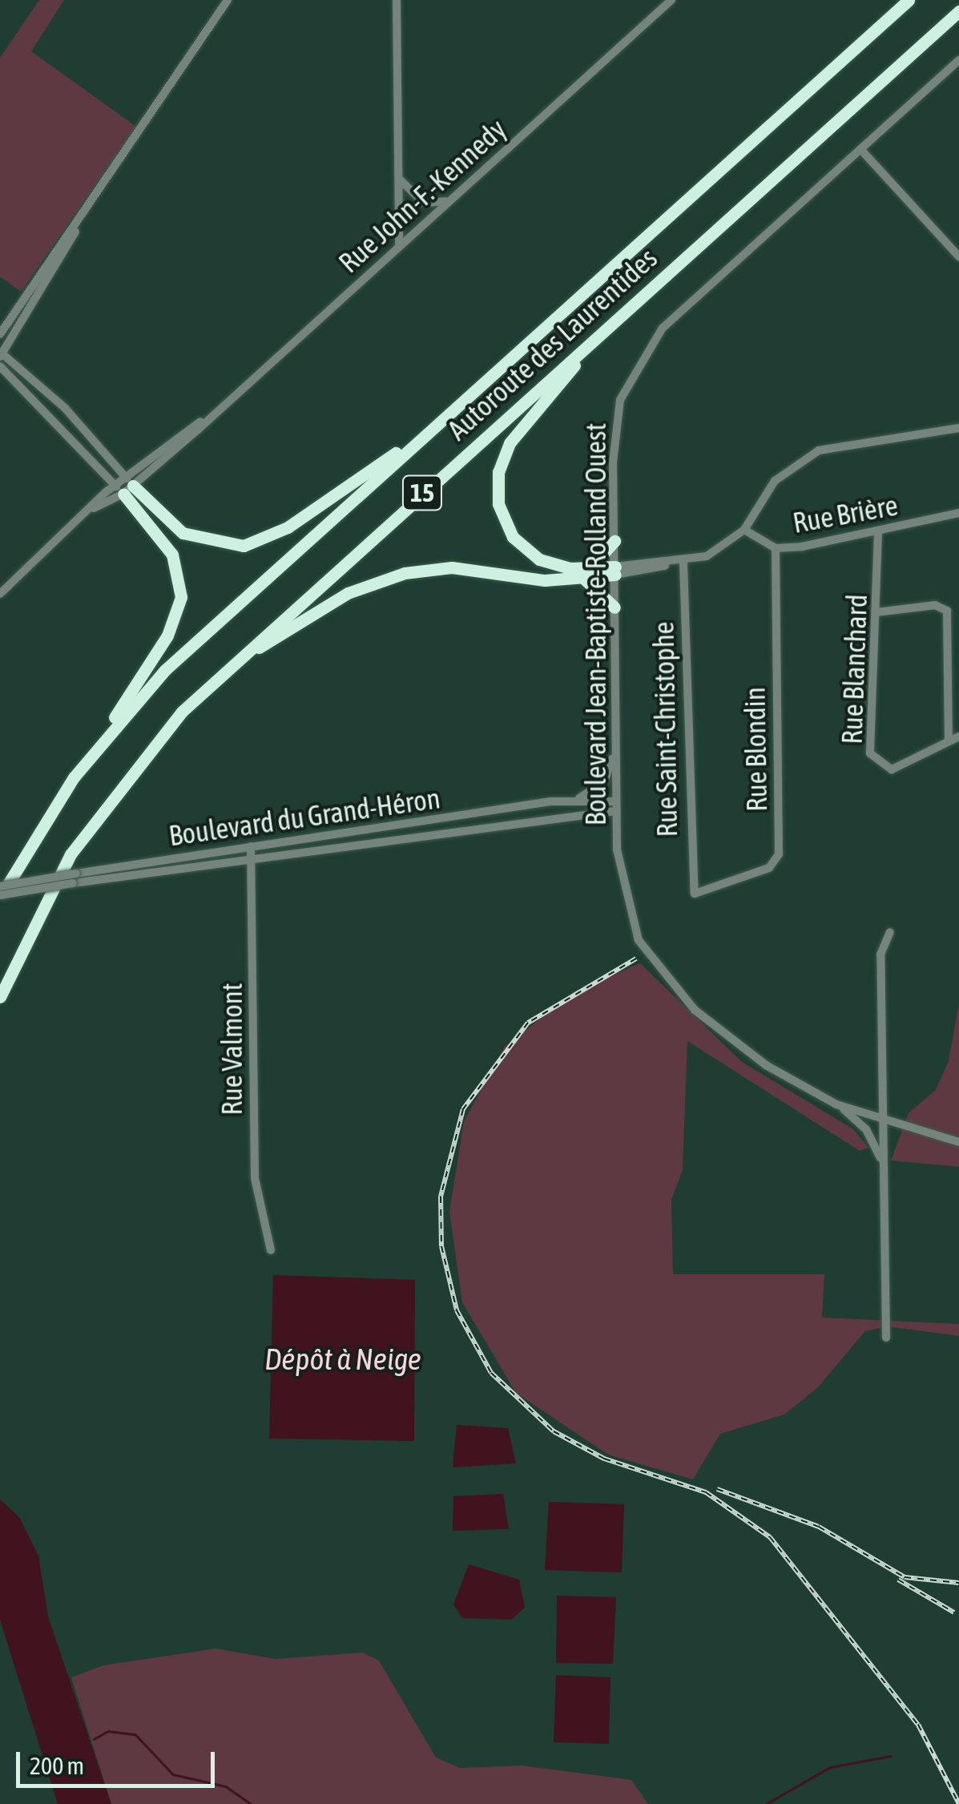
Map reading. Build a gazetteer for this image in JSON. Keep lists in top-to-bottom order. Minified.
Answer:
{"streets":{"highway":["Autoroute des Laurentides","15"],"street":["Rue John-F.-Kennedy","Rue Brière","Boulevard Jean-Baptiste-Rolland Ouest","Rue Blanchard","Rue Saint-Christophe","Rue Blondin","Boulevard du Grand-Héron","Rue Valmont"]},"crossings":[["Autoroute des Laurentides","Boulevard du Grand-Héron"],["Rue Brière","Rue Blanchard"],["Rue Brière","Rue Blondin"],["Boulevard Jean-Baptiste-Rolland Ouest","Boulevard du Grand-Héron"],["Rue Saint-Christophe","Rue Blondin"],["Boulevard du Grand-Héron","Rue Valmont"]],"water":["Dépôt à Neige"],"scale_bar":"200 m"}
